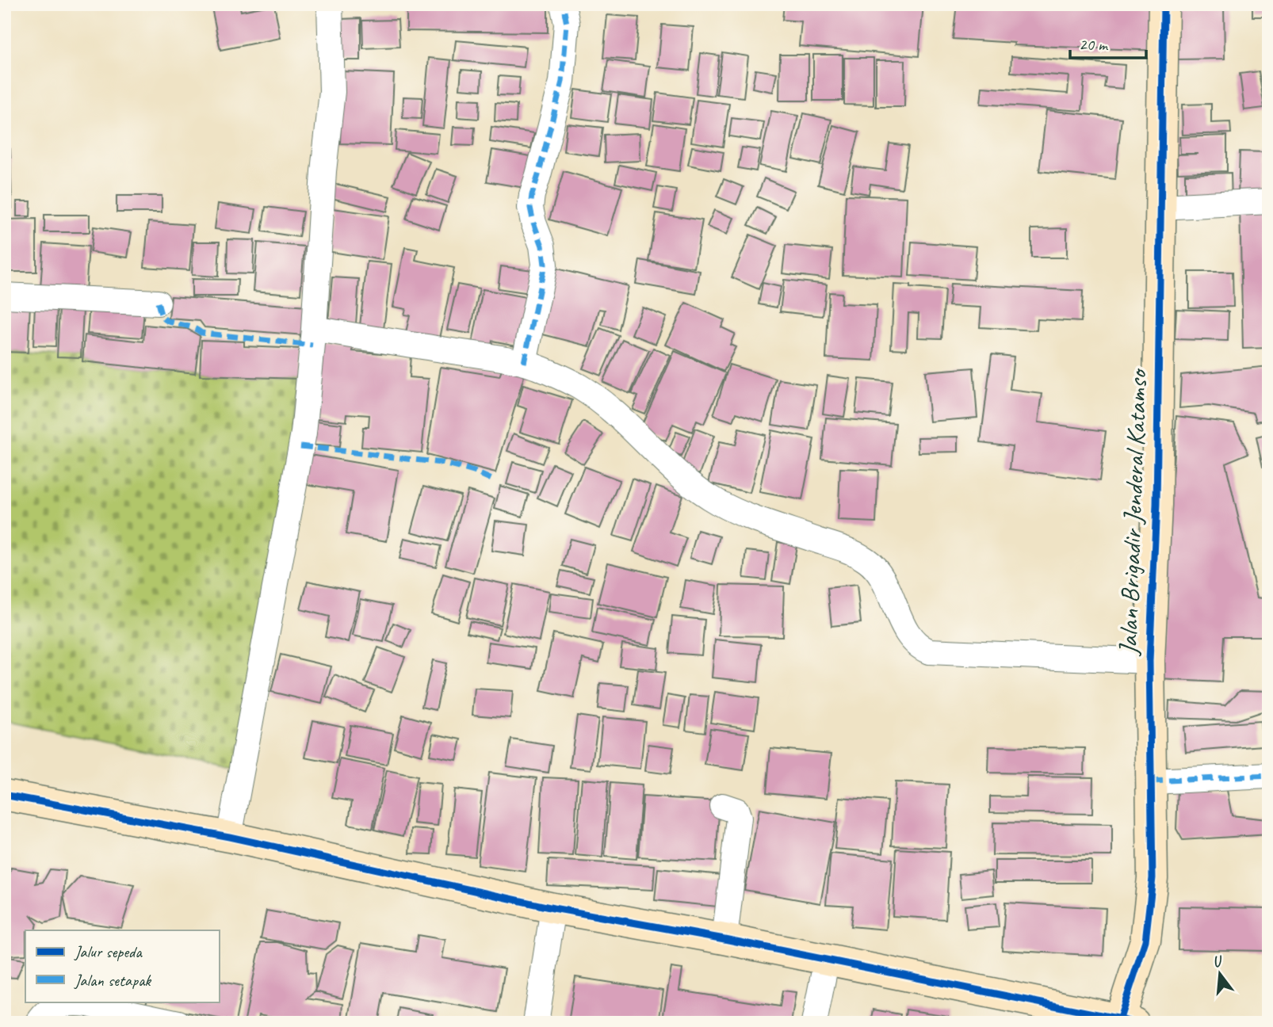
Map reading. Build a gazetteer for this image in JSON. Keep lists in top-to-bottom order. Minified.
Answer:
{"streets":{"street":["Jalan Brigadir Jenderal Katamso"]},"legend":["Jalur sepeda","Jalan setapak"],"scale_bar":"20 m","north":"top"}
